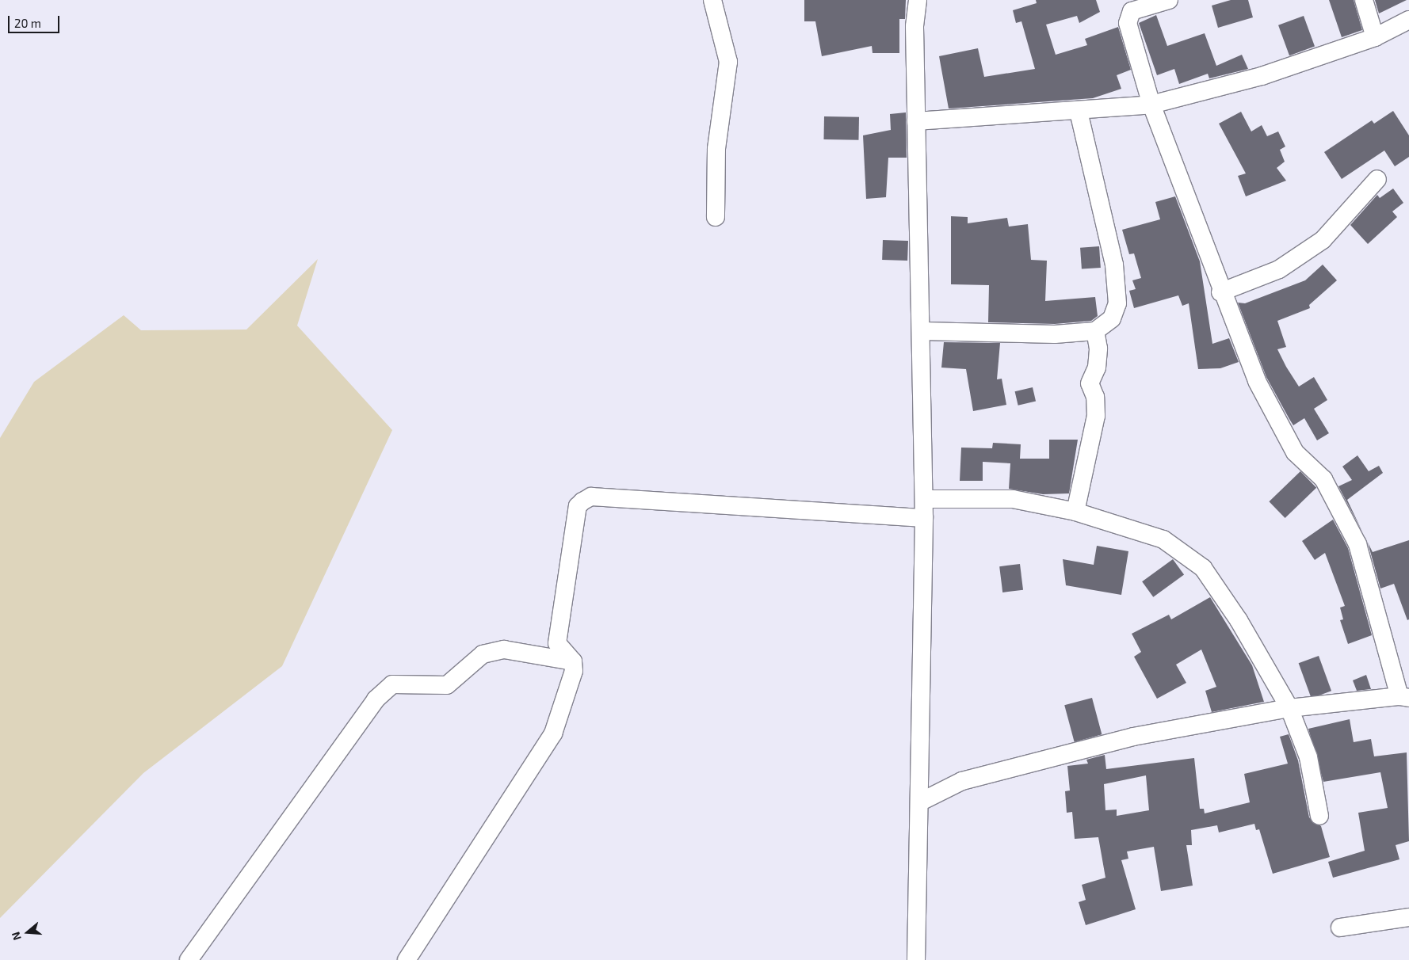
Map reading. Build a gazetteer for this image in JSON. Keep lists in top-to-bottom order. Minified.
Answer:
{"scale_bar":"20 m","north":"left"}
